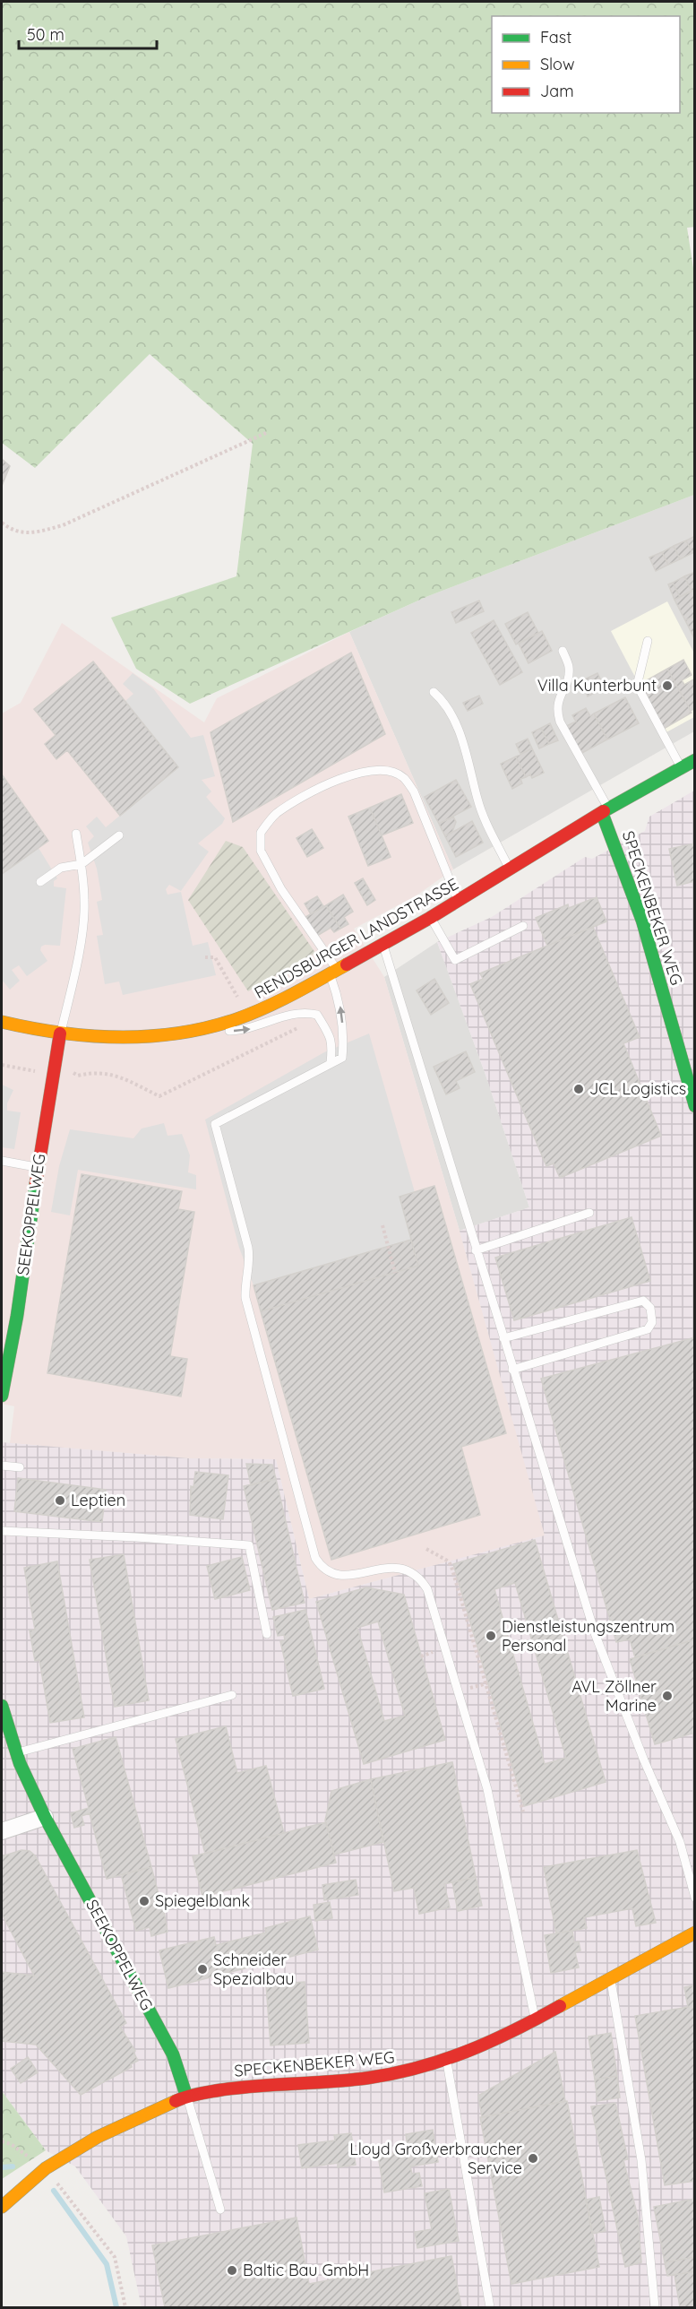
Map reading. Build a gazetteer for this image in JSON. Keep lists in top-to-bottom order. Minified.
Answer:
{"streets":{"street":["SPECKENBEKER WEG","RENDSBURGER LANDSTRASSE","SEEKOPPELWEG"]},"crossings":[["SPECKENBEKER WEG","RENDSBURGER LANDSTRASSE"],["SPECKENBEKER WEG","SEEKOPPELWEG"],["RENDSBURGER LANDSTRASSE","SEEKOPPELWEG"]],"places":["Villa Kunterbunt","JCL Logistics","Leptien","Dienstleistungszentrum Personal","AVL Zöllner Marine","Spiegelblank","Schneider Spezialbau","Lloyd Großverbraucher Service","Baltic Bau GmbH"],"legend":["Fast","Slow","Jam"],"scale_bar":"50 m"}
